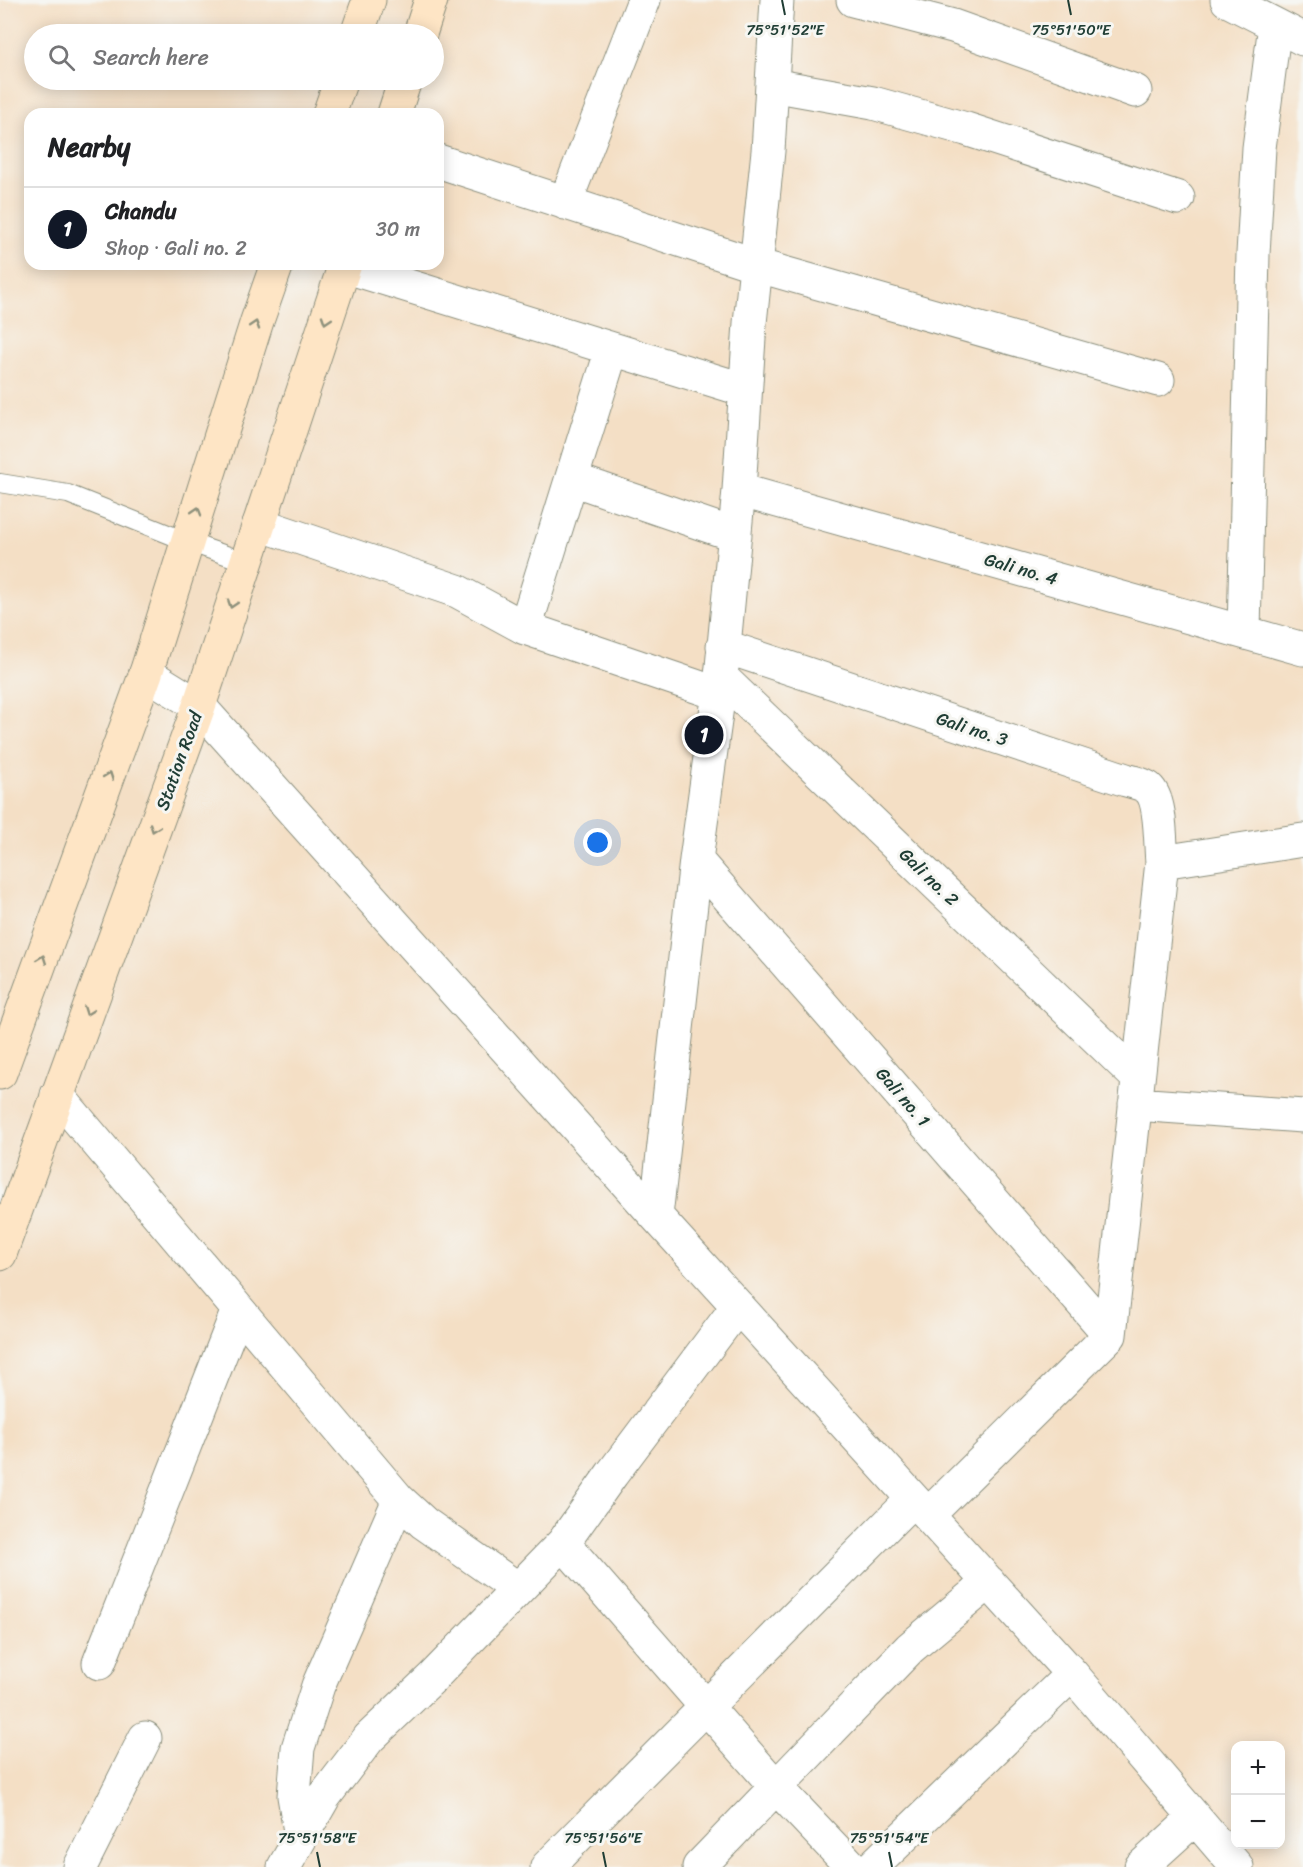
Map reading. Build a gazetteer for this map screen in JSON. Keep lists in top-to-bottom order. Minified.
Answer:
{"streets":{"street":["Gali no. 4","Gali no. 3","Station Road","Gali no. 2","Gali no. 1"]},"crossings":[["Gali no. 3","Gali no. 2"]],"page":{"search":"Search here","heading":"Nearby","list":[{"mark":"1","name":"Chandu","note":"Shop · Gali no. 2","value":"30 m"}],"pins":"1","map_buttons":["+","−"]},"coordinates":["75°51'52\"E","75°51'50\"E","75°51'58\"E","75°51'56\"E","75°51'54\"E"]}
